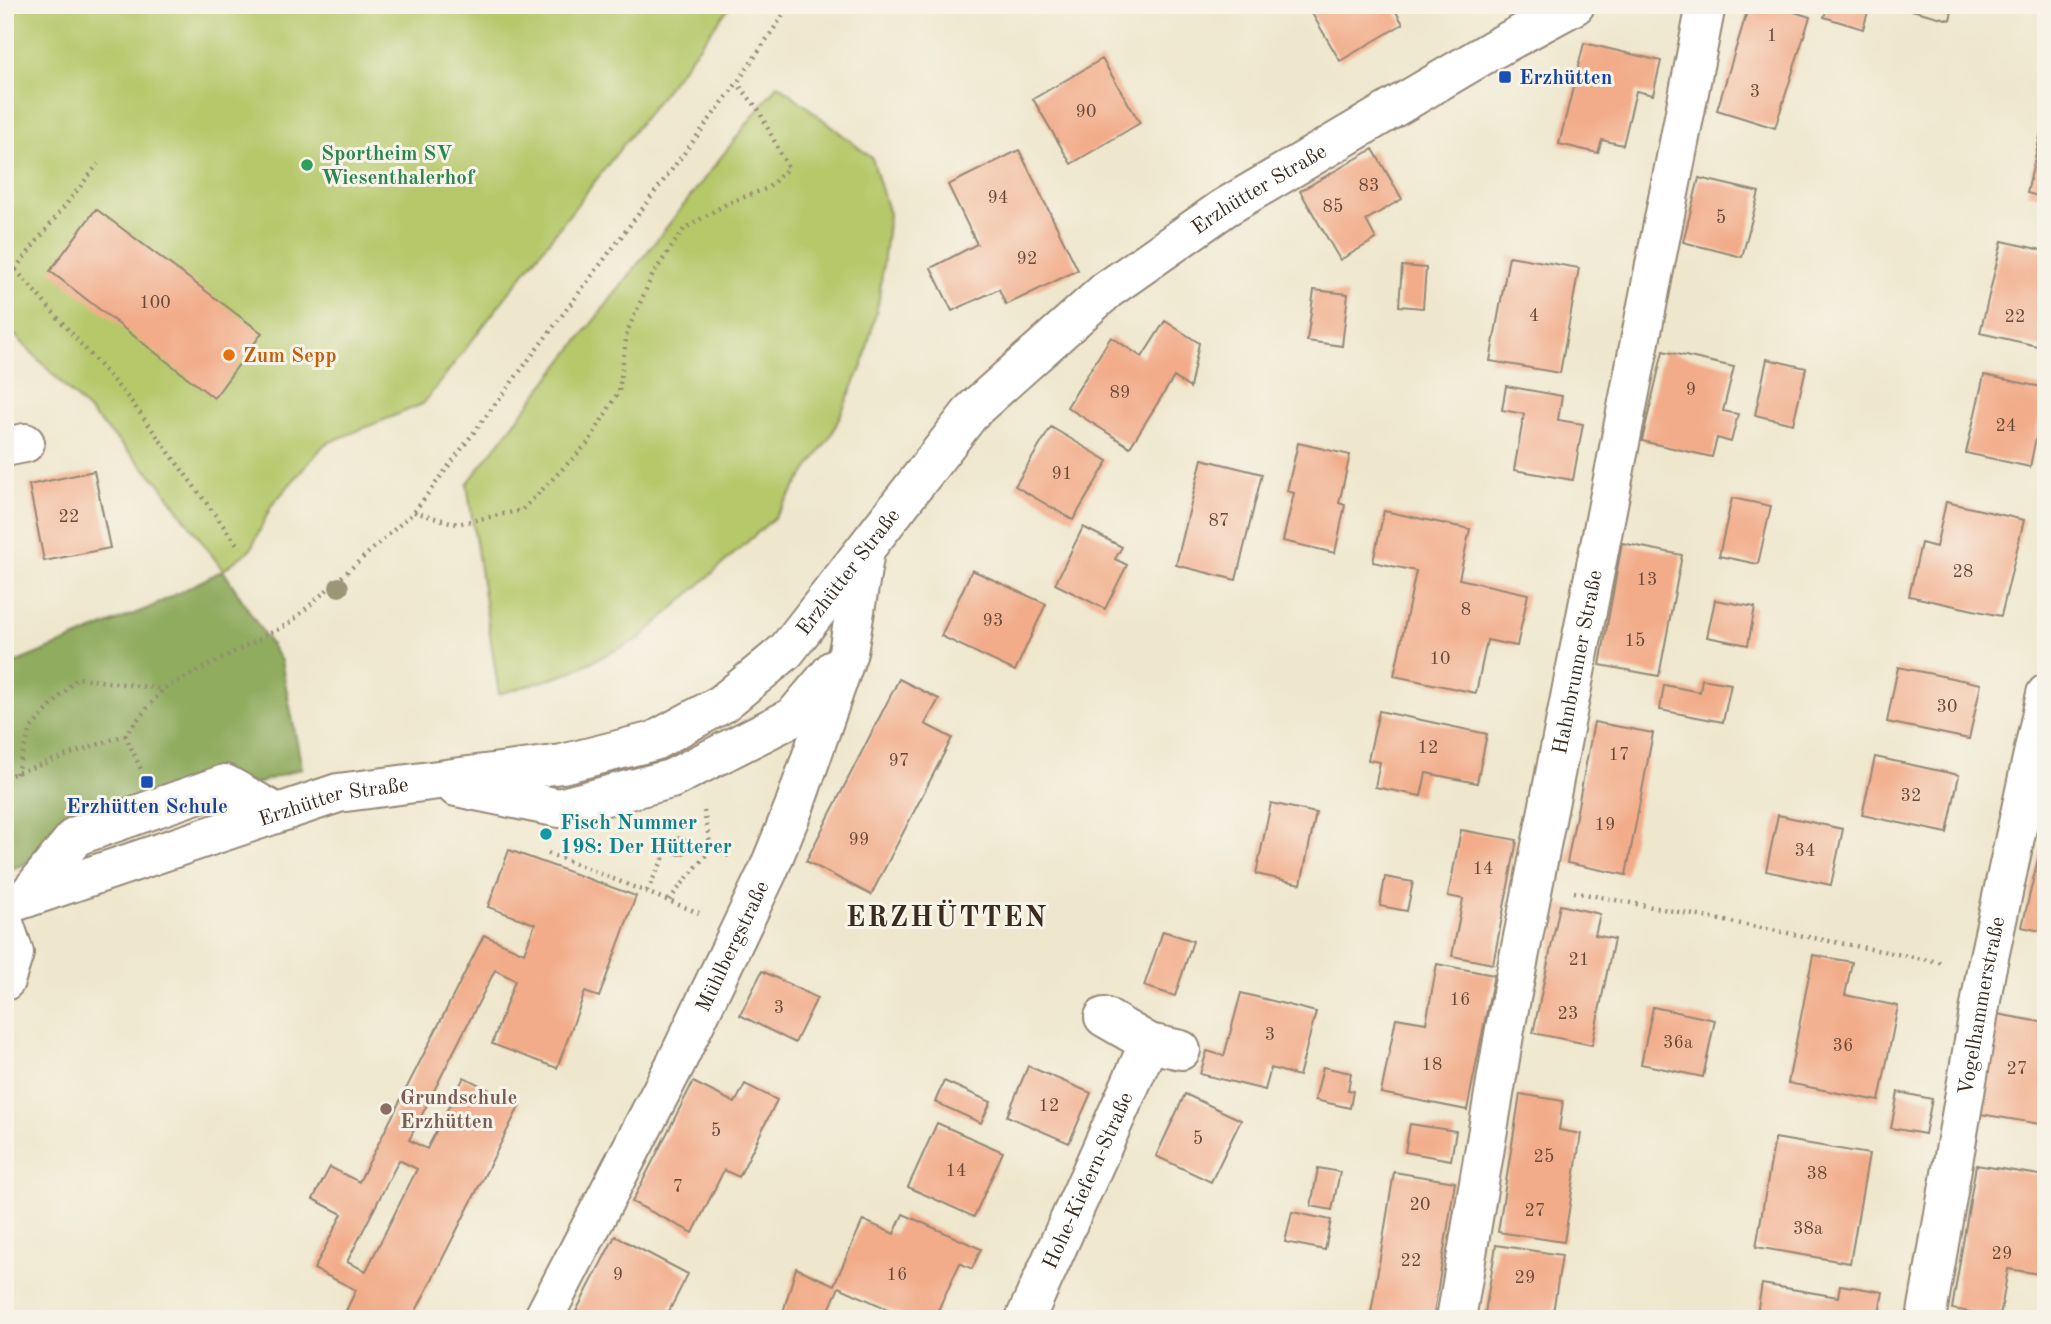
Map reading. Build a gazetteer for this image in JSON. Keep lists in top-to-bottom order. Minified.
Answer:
{"streets":{"street":["Erzhütter Straße","Hahnbrunner Straße","Mühlbergstraße","Vogelhammerstraße","Hohe-Kiefern-Straße"]},"crossings":[["Erzhütter Straße","Mühlbergstraße"]],"districts":["ERZHÜTTEN"],"places":{"transit":["Erzhütten","Erzhütten Schule"],"other":["Sportheim SV Wiesenthalerhof","Zum Sepp","Fisch Nummer 198: Der Hütterer","Grundschule Erzhütten"]},"house_numbers":["1","3","90","83","94","85","5","92","100","4","22","9","89","24","91","22","87","28","13","8","93","15","10","30","12","17","97","32","19","99","34","14","21","16","3","23","3","36a","36","18","27","12","5","5","25","14","38","7","20","27","38a","29","22","9","16","29"]}
